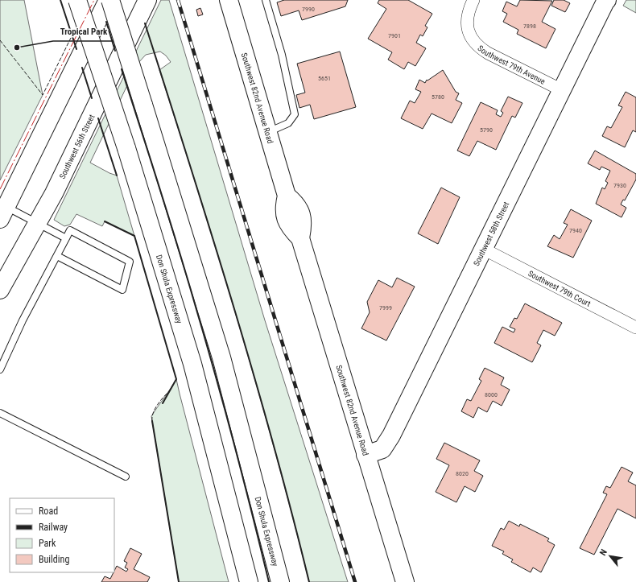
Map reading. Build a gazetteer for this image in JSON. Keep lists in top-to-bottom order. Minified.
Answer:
{"streets":{"main road":["Southwest 82nd Avenue Road","Southwest 56th Street","Southwest 58th Street","Don Shula Expressway"],"street":["Southwest 79th Avenue","Southwest 79th Court"]},"crossings":[["Southwest 79th Avenue","Southwest 58th Street"],["Southwest 82nd Avenue Road","Southwest 58th Street"],["Southwest 58th Street","Southwest 79th Court"]],"places":["Tropical Park"],"house_numbers":["7990","7898","7901","5651","5780","5790","7930","7940","7999","8000","8020"],"legend":["Road","Railway","Park","Building"],"north":"top left"}
